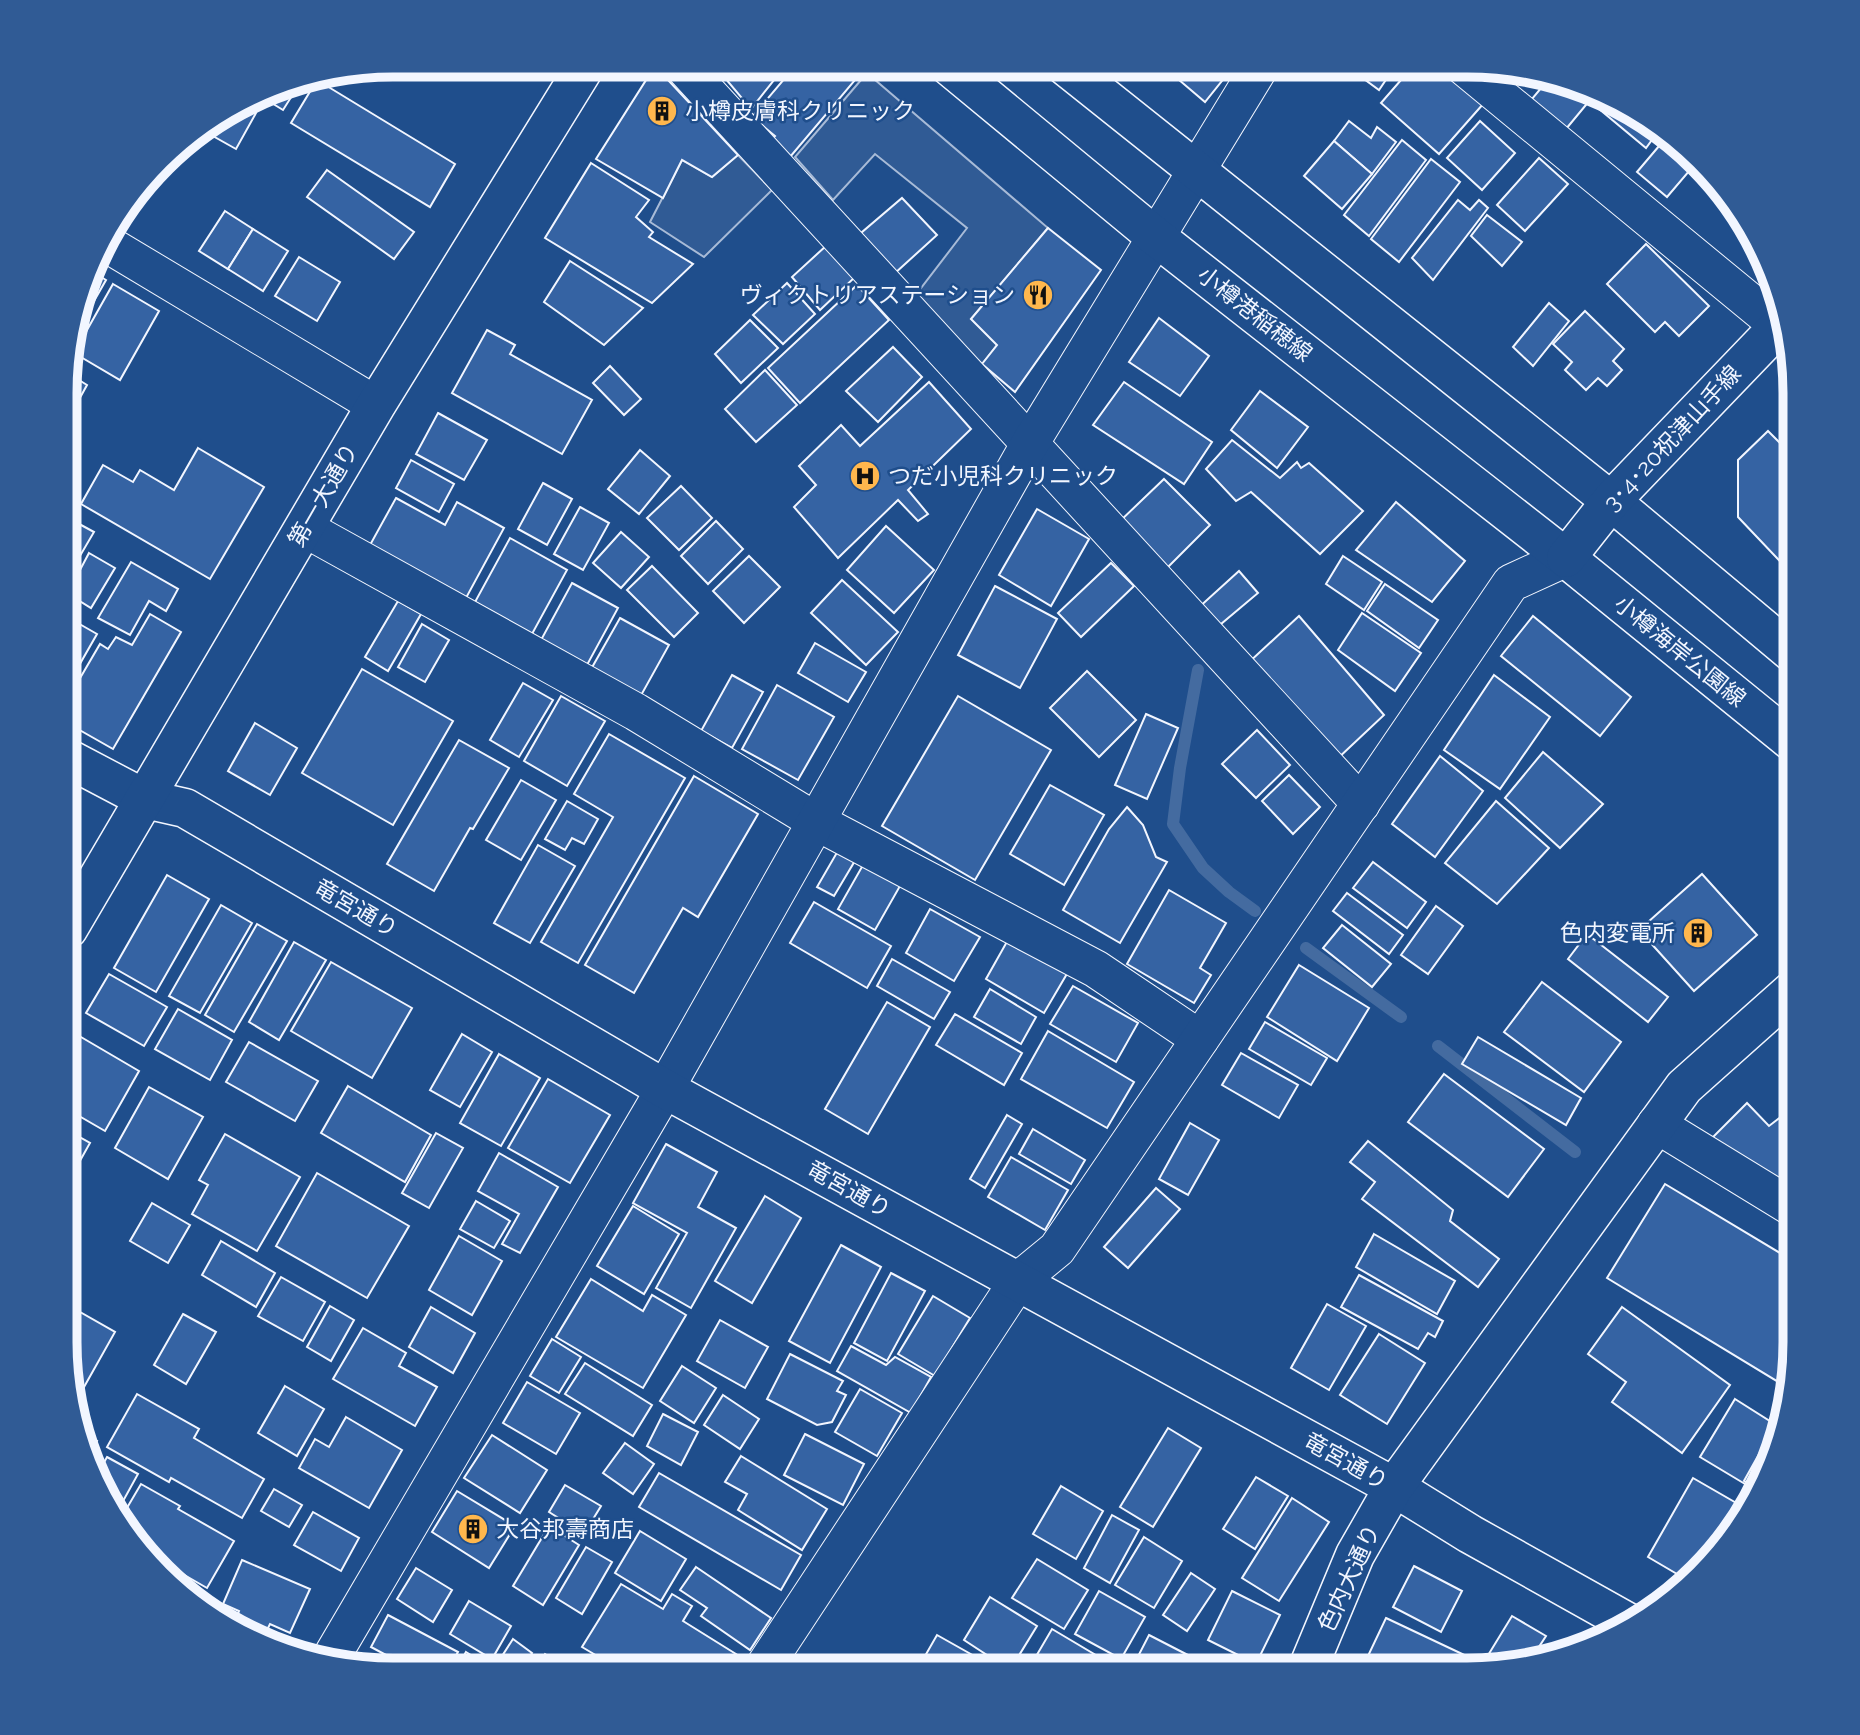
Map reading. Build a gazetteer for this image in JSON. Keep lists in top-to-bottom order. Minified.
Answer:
{"streets":{"street":["小樽港稲穂線","3･4･20祝津山手線","第一大通り","小樽海岸公園線","竜宮通り","色内大通り"]},"crossings":[["小樽港稲穂線","3･4･20祝津山手線"],["小樽港稲穂線","小樽海岸公園線"],["3･4･20祝津山手線","小樽海岸公園線"],["第一大通り","竜宮通り"],["竜宮通り","色内大通り"]],"places":{"building":["小樽皮膚科クリニック","色内変電所","大谷邦壽商店"],"restaurant":["ヴィクトリアステーション"],"hospital":["つだ小児科クリニック"]}}
